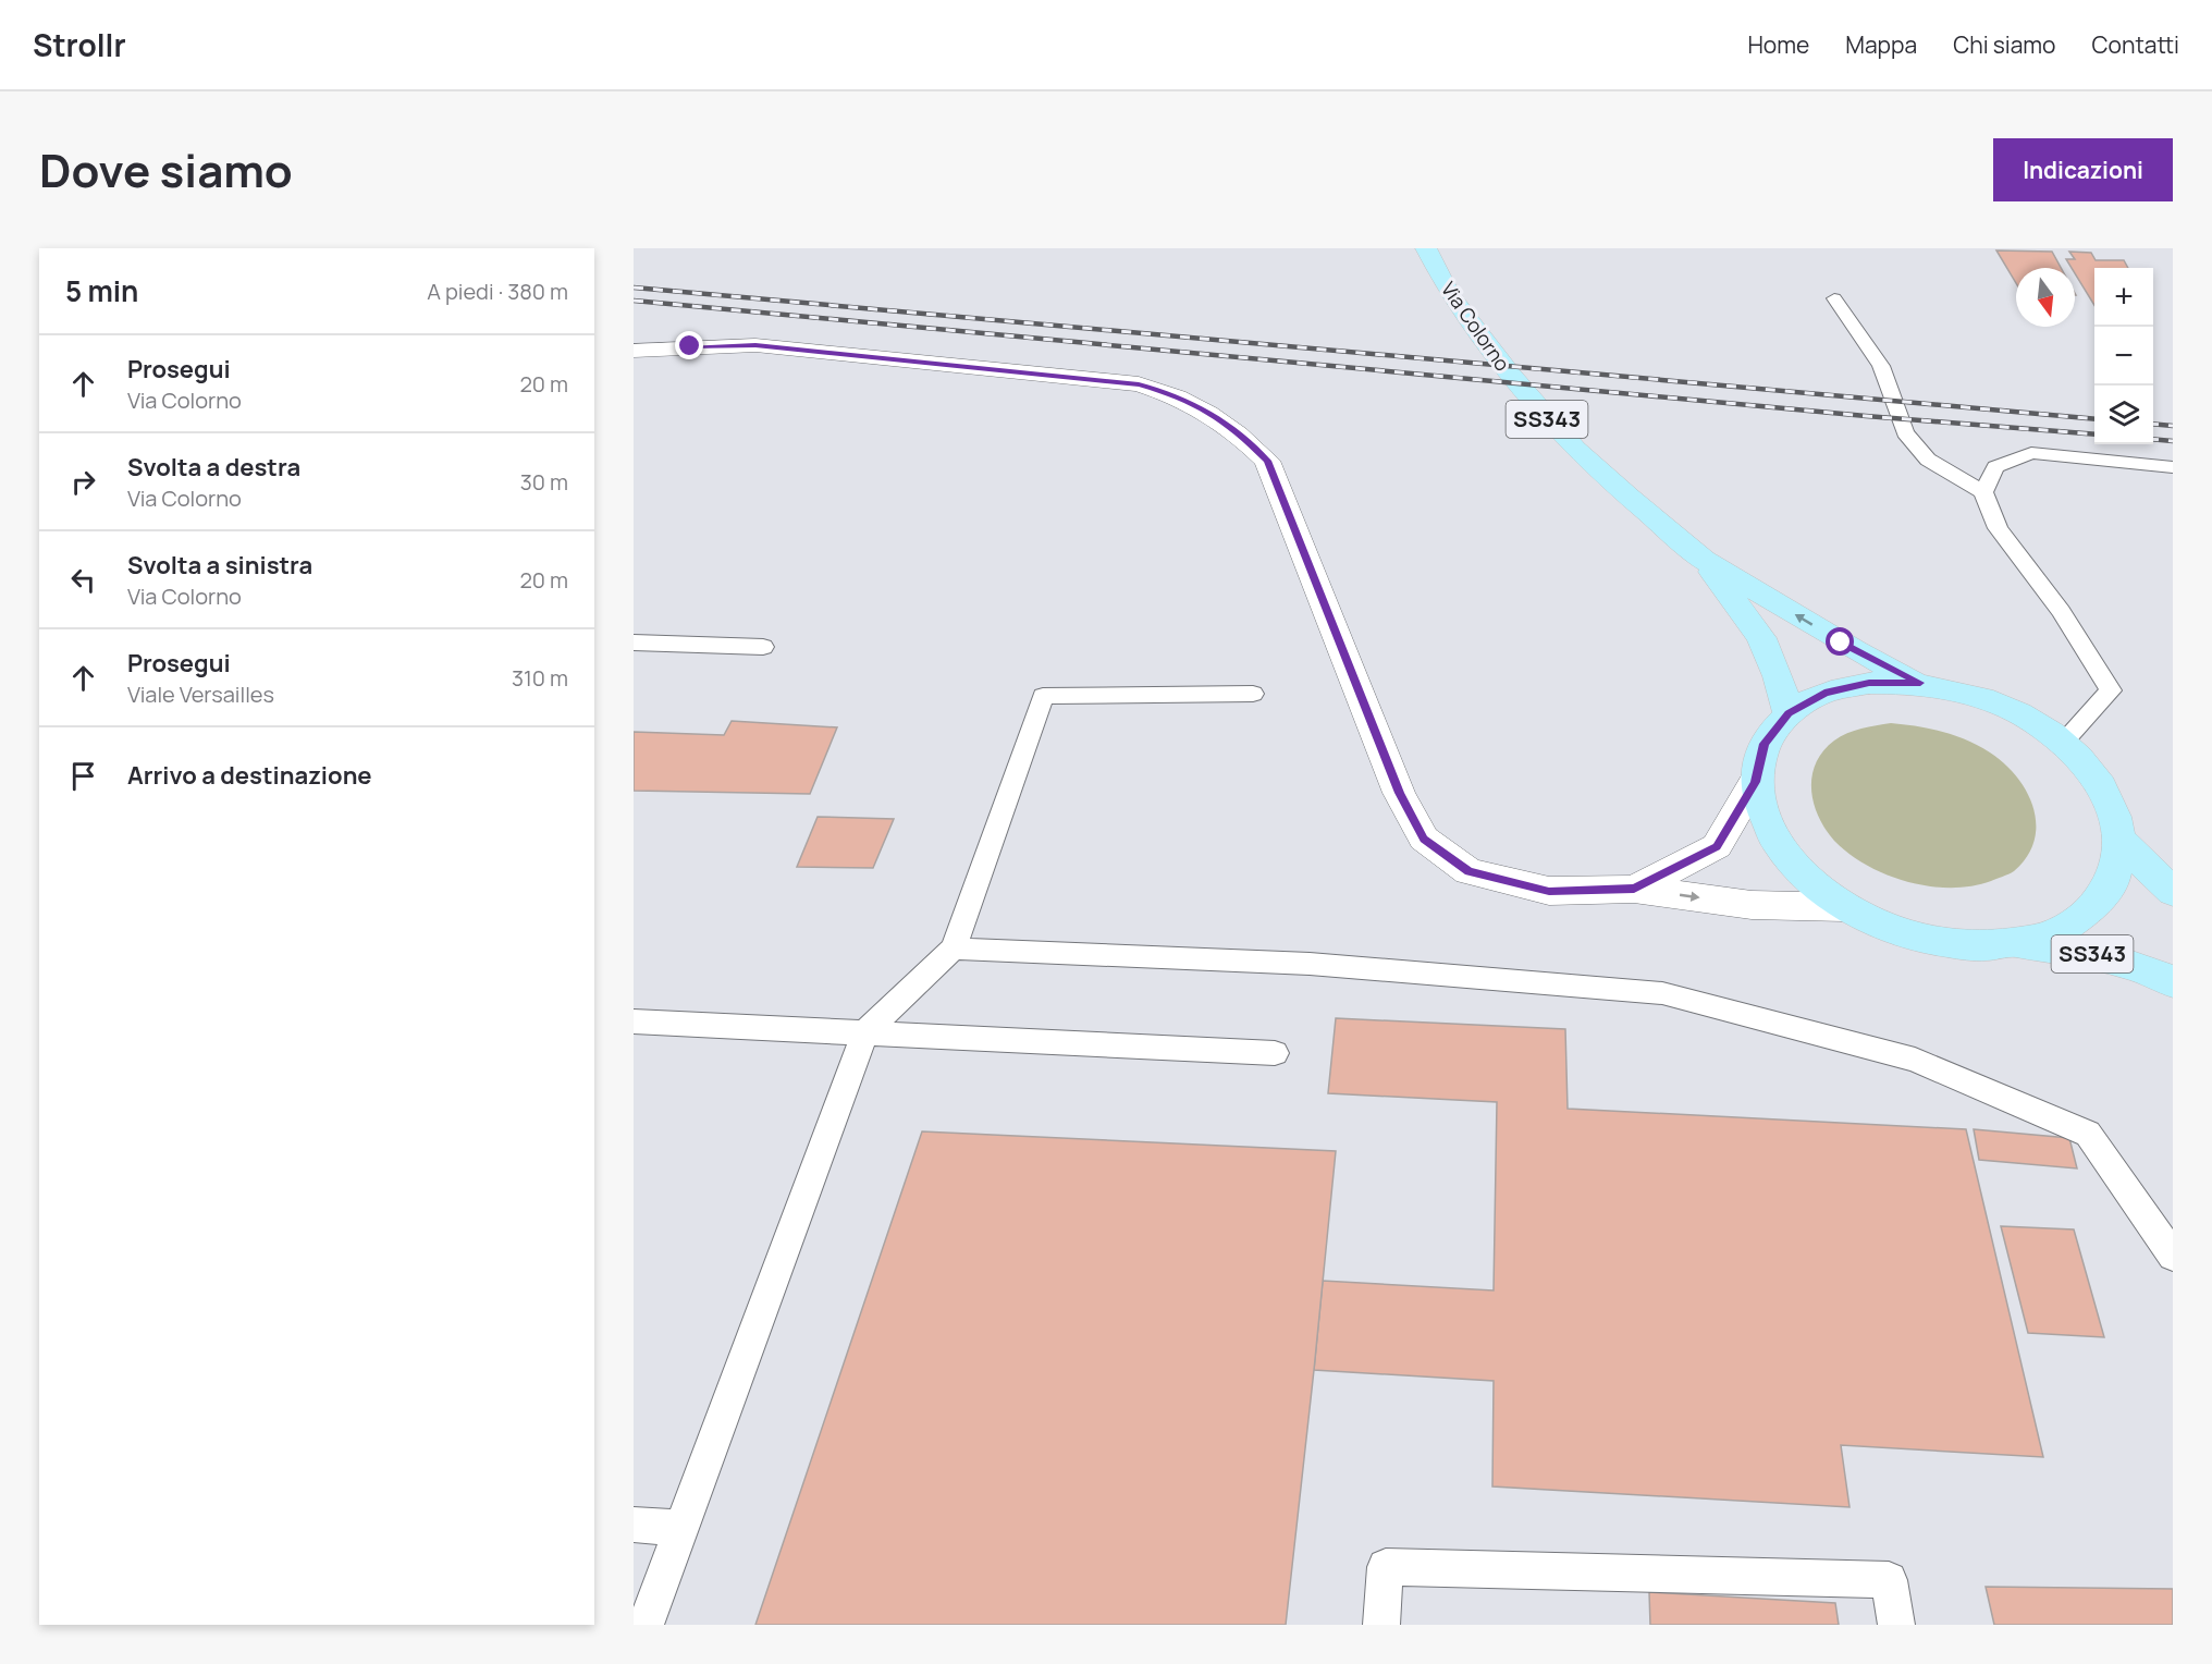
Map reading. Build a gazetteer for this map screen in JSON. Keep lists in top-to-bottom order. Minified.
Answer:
{"streets":{"main road":["Via Colorno","SS343"]},"north":"bottom","page":{"header":"Strollr","nav":["Home","Mappa","Chi siamo","Contatti"],"title":"Dove siamo","buttons":"Indicazioni","heading":["5 min","A piedi · 380 m"],"map_buttons":["+","−"],"list":[["Prosegui","Via Colorno","20 m"],["Svolta a destra","Via Colorno","30 m"],["Svolta a sinistra","Via Colorno","20 m"],["Prosegui","Viale Versailles","310 m"],"Arrivo a destinazione"]}}
